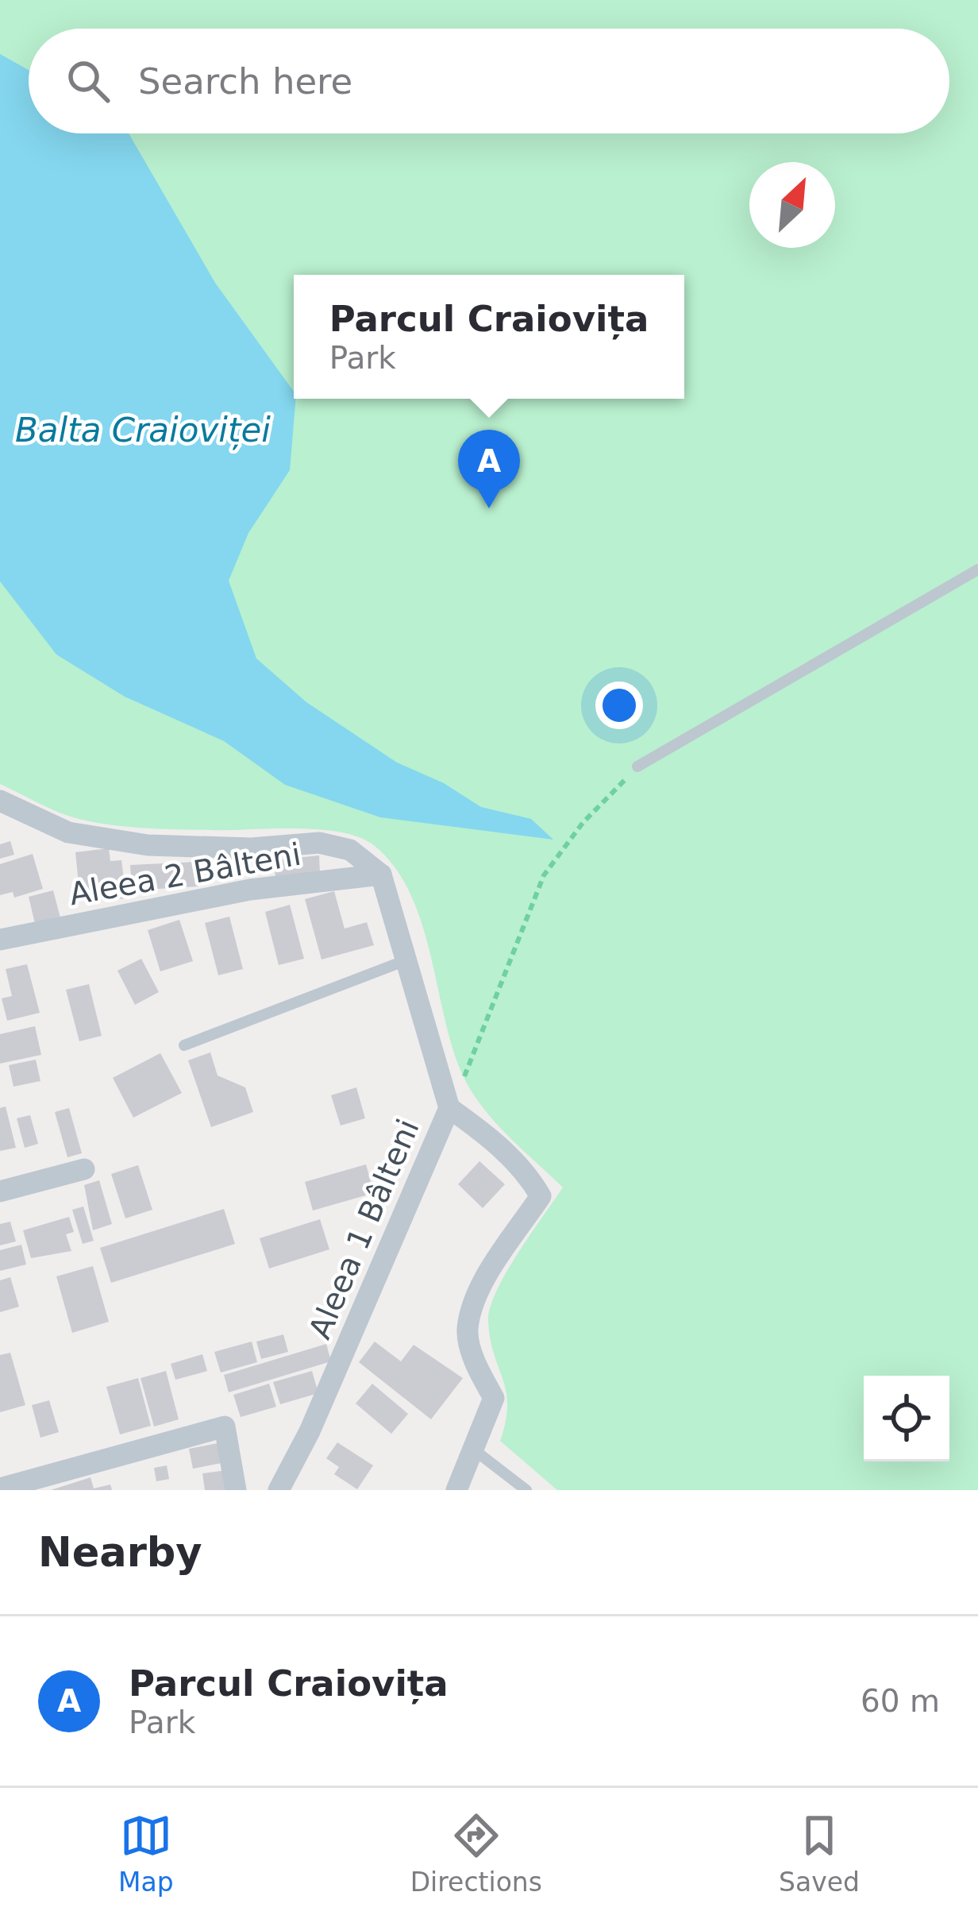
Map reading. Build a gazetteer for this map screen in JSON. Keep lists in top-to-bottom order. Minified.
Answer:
{"streets":{"street":["Aleea 2 Bâlteni","Aleea 1 Bâlteni"]},"crossings":[["Aleea 2 Bâlteni","Aleea 1 Bâlteni"]],"water":["Balta Craioviței"],"north":"top right","page":{"search":"Search here","popup":["Parcul Craiovița","Park"],"pins":"A","heading":"Nearby","list":[{"mark":"A","name":"Parcul Craiovița","note":"Park","value":"60 m"}],"nav":["Map","Directions","Saved"]}}
